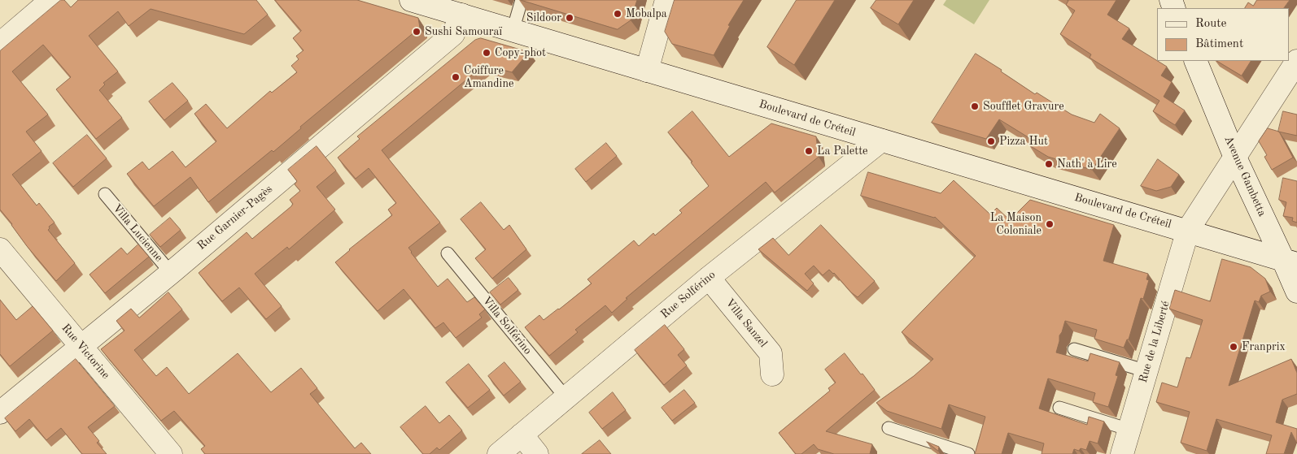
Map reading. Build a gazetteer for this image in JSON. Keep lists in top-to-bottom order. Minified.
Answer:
{"streets":{"street":["Boulevard de Créteil","Avenue Gambetta","Rue Garnier-Pagès","Rue Solférino","Villa Sanzel","Rue de la Liberté","Rue Victorine"],"lane":["Villa Lucienne","Villa Solférino"]},"crossings":[["Boulevard de Créteil","Avenue Gambetta"],["Boulevard de Créteil","Rue Garnier-Pagès"],["Boulevard de Créteil","Rue Solférino"],["Boulevard de Créteil","Rue de la Liberté"],["Avenue Gambetta","Rue de la Liberté"],["Rue Garnier-Pagès","Villa Lucienne"],["Rue Garnier-Pagès","Rue Victorine"],["Rue Solférino","Villa Sanzel"],["Rue Solférino","Villa Solférino"]],"places":["Mobalpa","Sildoor","Sushi Samouraï","Copy-phot","Coiffure Amandine","Soufflet Gravure","Pizza Hut","La Palette","Nath' à Lire","La Maison Coloniale","Franprix"],"legend":["Route","Bâtiment"]}
